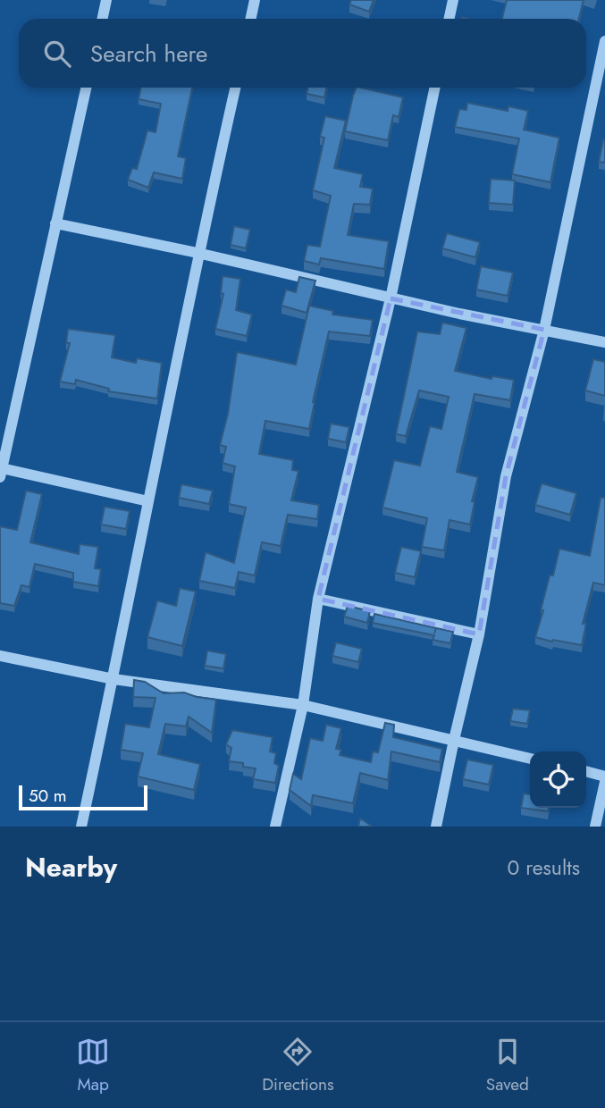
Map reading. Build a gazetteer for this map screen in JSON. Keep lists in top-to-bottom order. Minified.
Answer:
{"scale_bar":"50 m","page":{"search":"Search here","scale":"50 m","heading":["Nearby","0 results"],"nav":["Map","Directions","Saved"]}}
